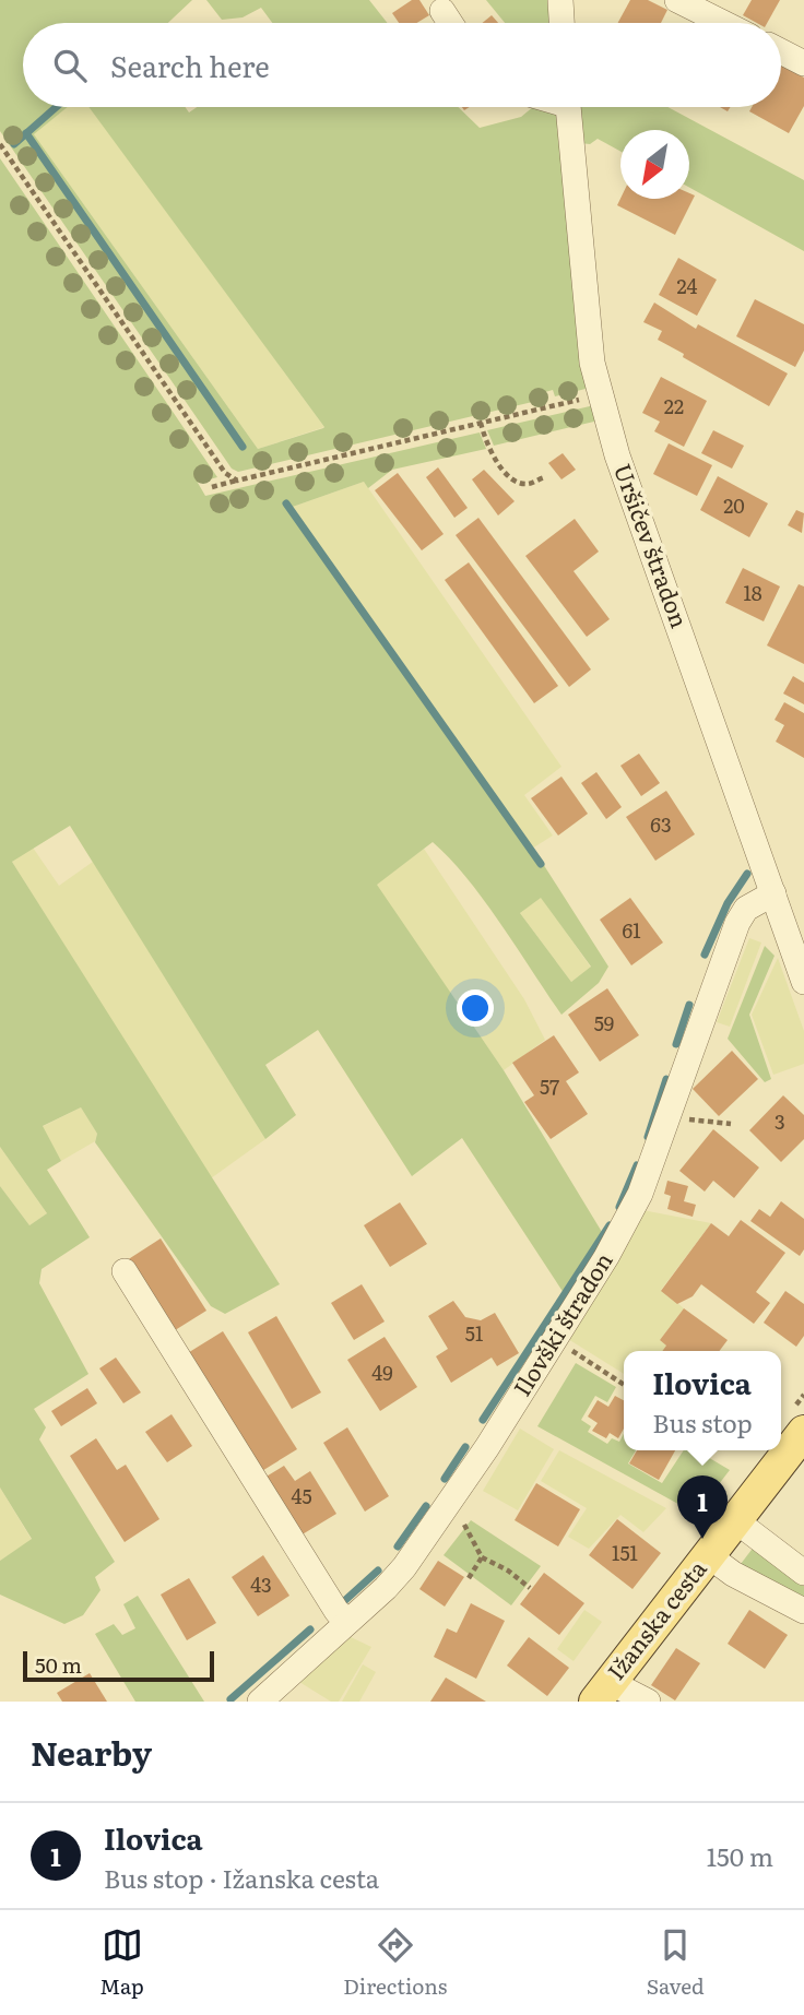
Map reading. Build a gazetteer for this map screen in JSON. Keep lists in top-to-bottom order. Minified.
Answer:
{"streets":{"main road":["Ižanska cesta"],"street":["Uršičev štradon","Ilovški štradon"]},"crossings":[["Uršičev štradon","Ilovški štradon"]],"house_numbers":["24","22","20","18","63","61","59","57","3","51","49","45","151","43"],"scale_bar":"50 m","north":"bottom left","page":{"search":"Search here","popup":["Ilovica","Bus stop"],"pins":"1","scale":"50 m","heading":"Nearby","list":[{"mark":"1","name":"Ilovica","note":"Bus stop · Ižanska cesta","value":"150 m"}],"nav":["Map","Directions","Saved"]}}
